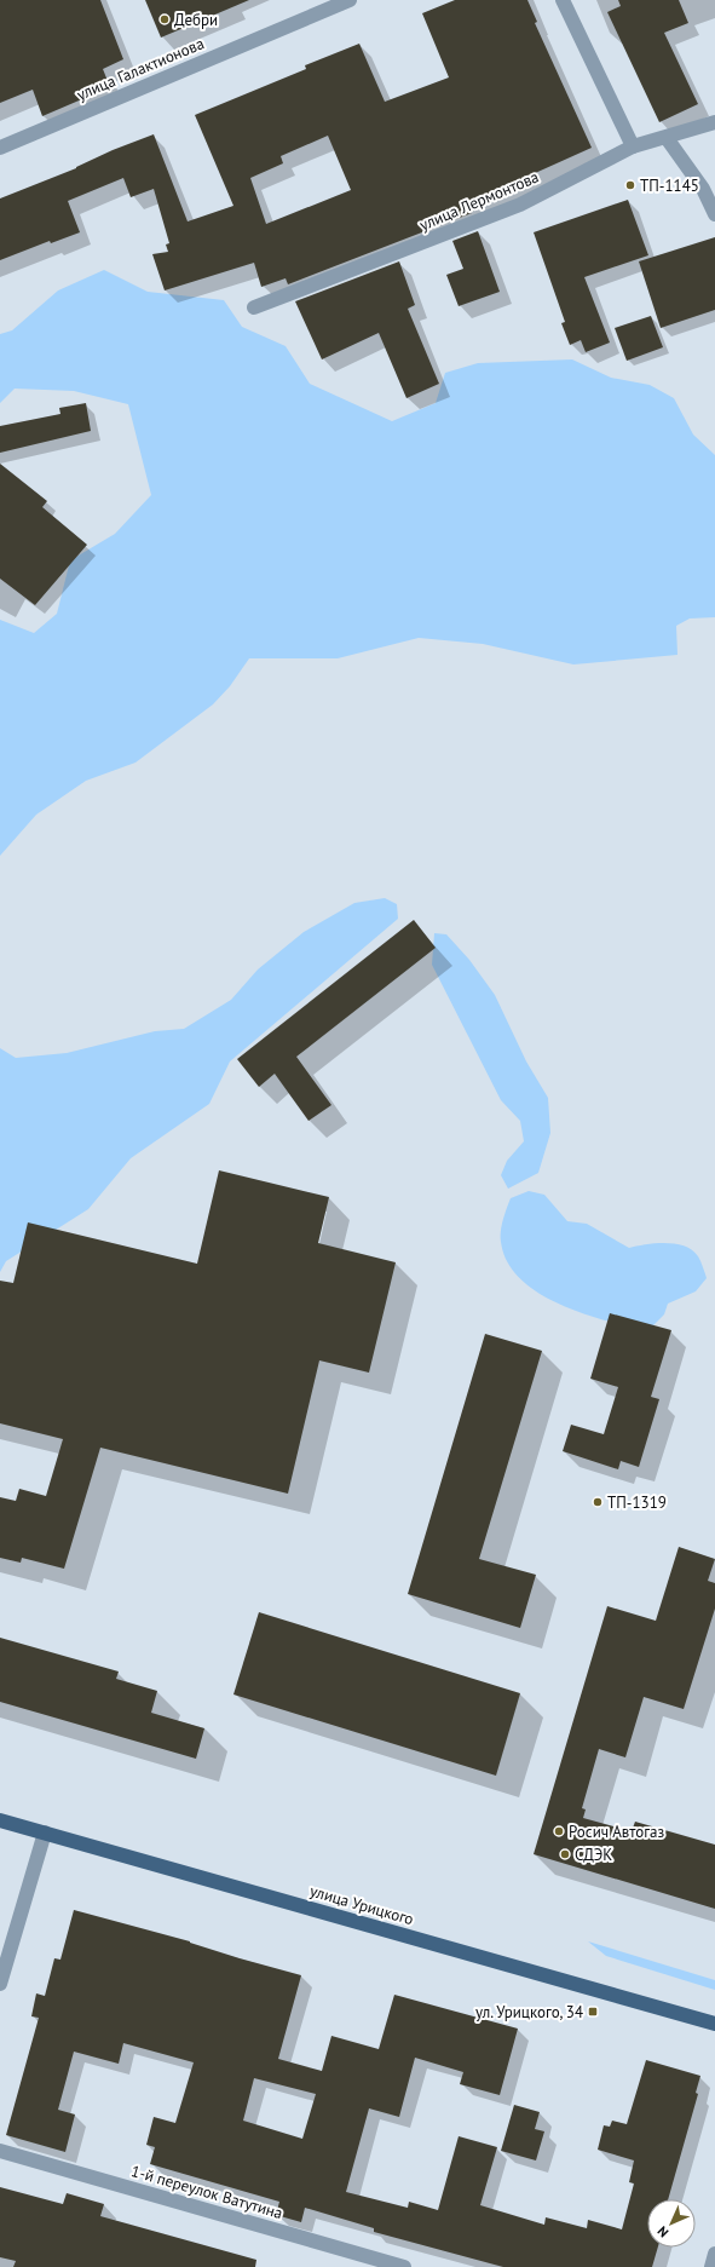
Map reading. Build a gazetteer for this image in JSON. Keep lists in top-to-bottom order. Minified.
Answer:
{"streets":{"main road":["улица Урицкого"],"street":["улица Галактионова","улица Лермонтова","1-й переулок Ватутина"]},"places":{"other":["Дебри","ТП-1145","ТП-1319","Росич Автогаз","СДЭК"],"transit":["ул. Урицкого, 34"]},"north":"bottom left"}
